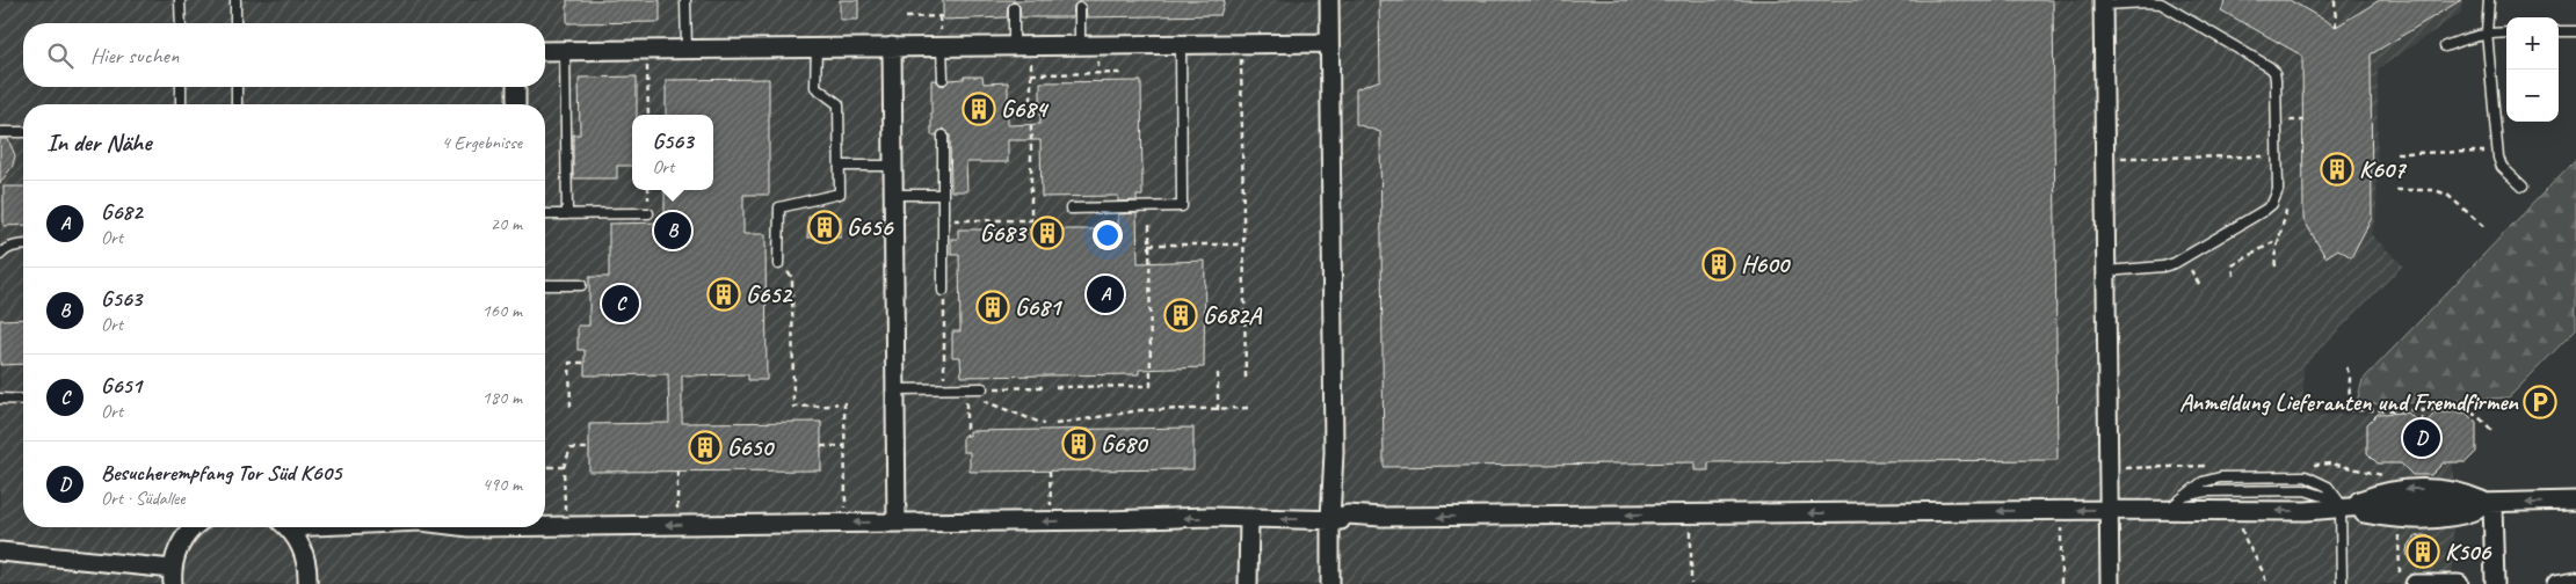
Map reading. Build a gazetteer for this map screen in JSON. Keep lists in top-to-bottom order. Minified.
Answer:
{"places":{"building":["G684","K607","G656","G683","H600","G652","G681","G682A","G680","G650","K506"],"parking":["Anmeldung Lieferanten und Fremdfirmen"]},"page":{"map_buttons":["+","−"],"search":"Hier suchen","heading":["In der Nähe","4 Ergebnisse"],"popup":["G563","Ort"],"list":[{"mark":"A","name":"G682","note":"Ort","value":"20 m"},{"mark":"B","name":"G563","note":"Ort","value":"160 m"},{"mark":"C","name":"G651","note":"Ort","value":"180 m"},{"mark":"D","name":"Besucherempfang Tor Süd K605","note":"Ort · Südallee","value":"490 m"}],"pins":["B","A","C","D"]}}
